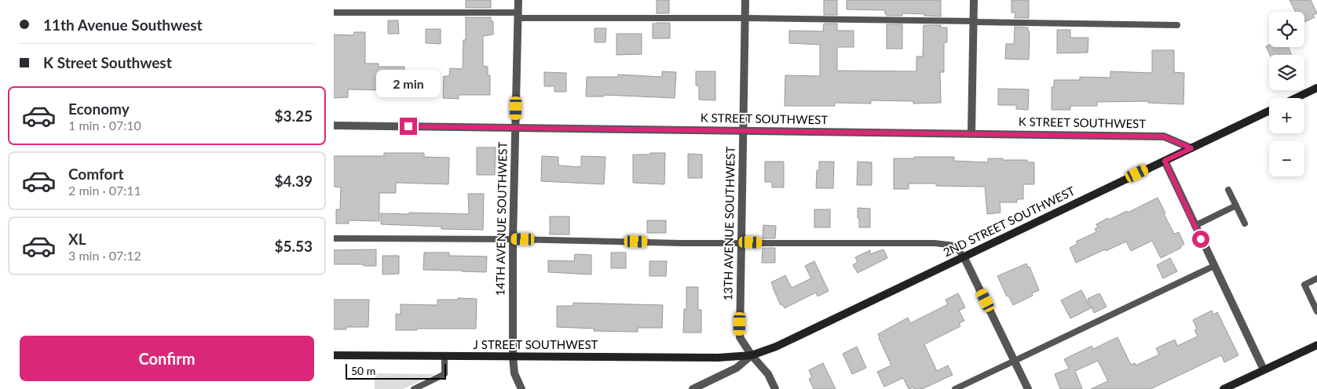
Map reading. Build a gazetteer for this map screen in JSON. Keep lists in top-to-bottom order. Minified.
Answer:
{"streets":{"street":["K STREET SOUTHWEST","14TH AVENUE SOUTHWEST","2ND STREET SOUTHWEST","13TH AVENUE SOUTHWEST","J STREET SOUTHWEST"]},"crossings":[["K STREET SOUTHWEST","14TH AVENUE SOUTHWEST"],["K STREET SOUTHWEST","2ND STREET SOUTHWEST"],["K STREET SOUTHWEST","13TH AVENUE SOUTHWEST"],["14TH AVENUE SOUTHWEST","J STREET SOUTHWEST"],["2ND STREET SOUTHWEST","13TH AVENUE SOUTHWEST"],["2ND STREET SOUTHWEST","J STREET SOUTHWEST"]],"scale_bar":"50 m","page":{"banner":["11th Avenue Southwest","K Street Southwest"],"map_buttons":["+","−"],"bubble":"2 min","list":[{"name":"Economy","note":"1 min · 07:10","value":"$3.25"},{"name":"Comfort","note":"2 min · 07:11","value":"$4.39"},{"name":"XL","note":"3 min · 07:12","value":"$5.53"}],"buttons":"Confirm","scale":"50 m"}}
